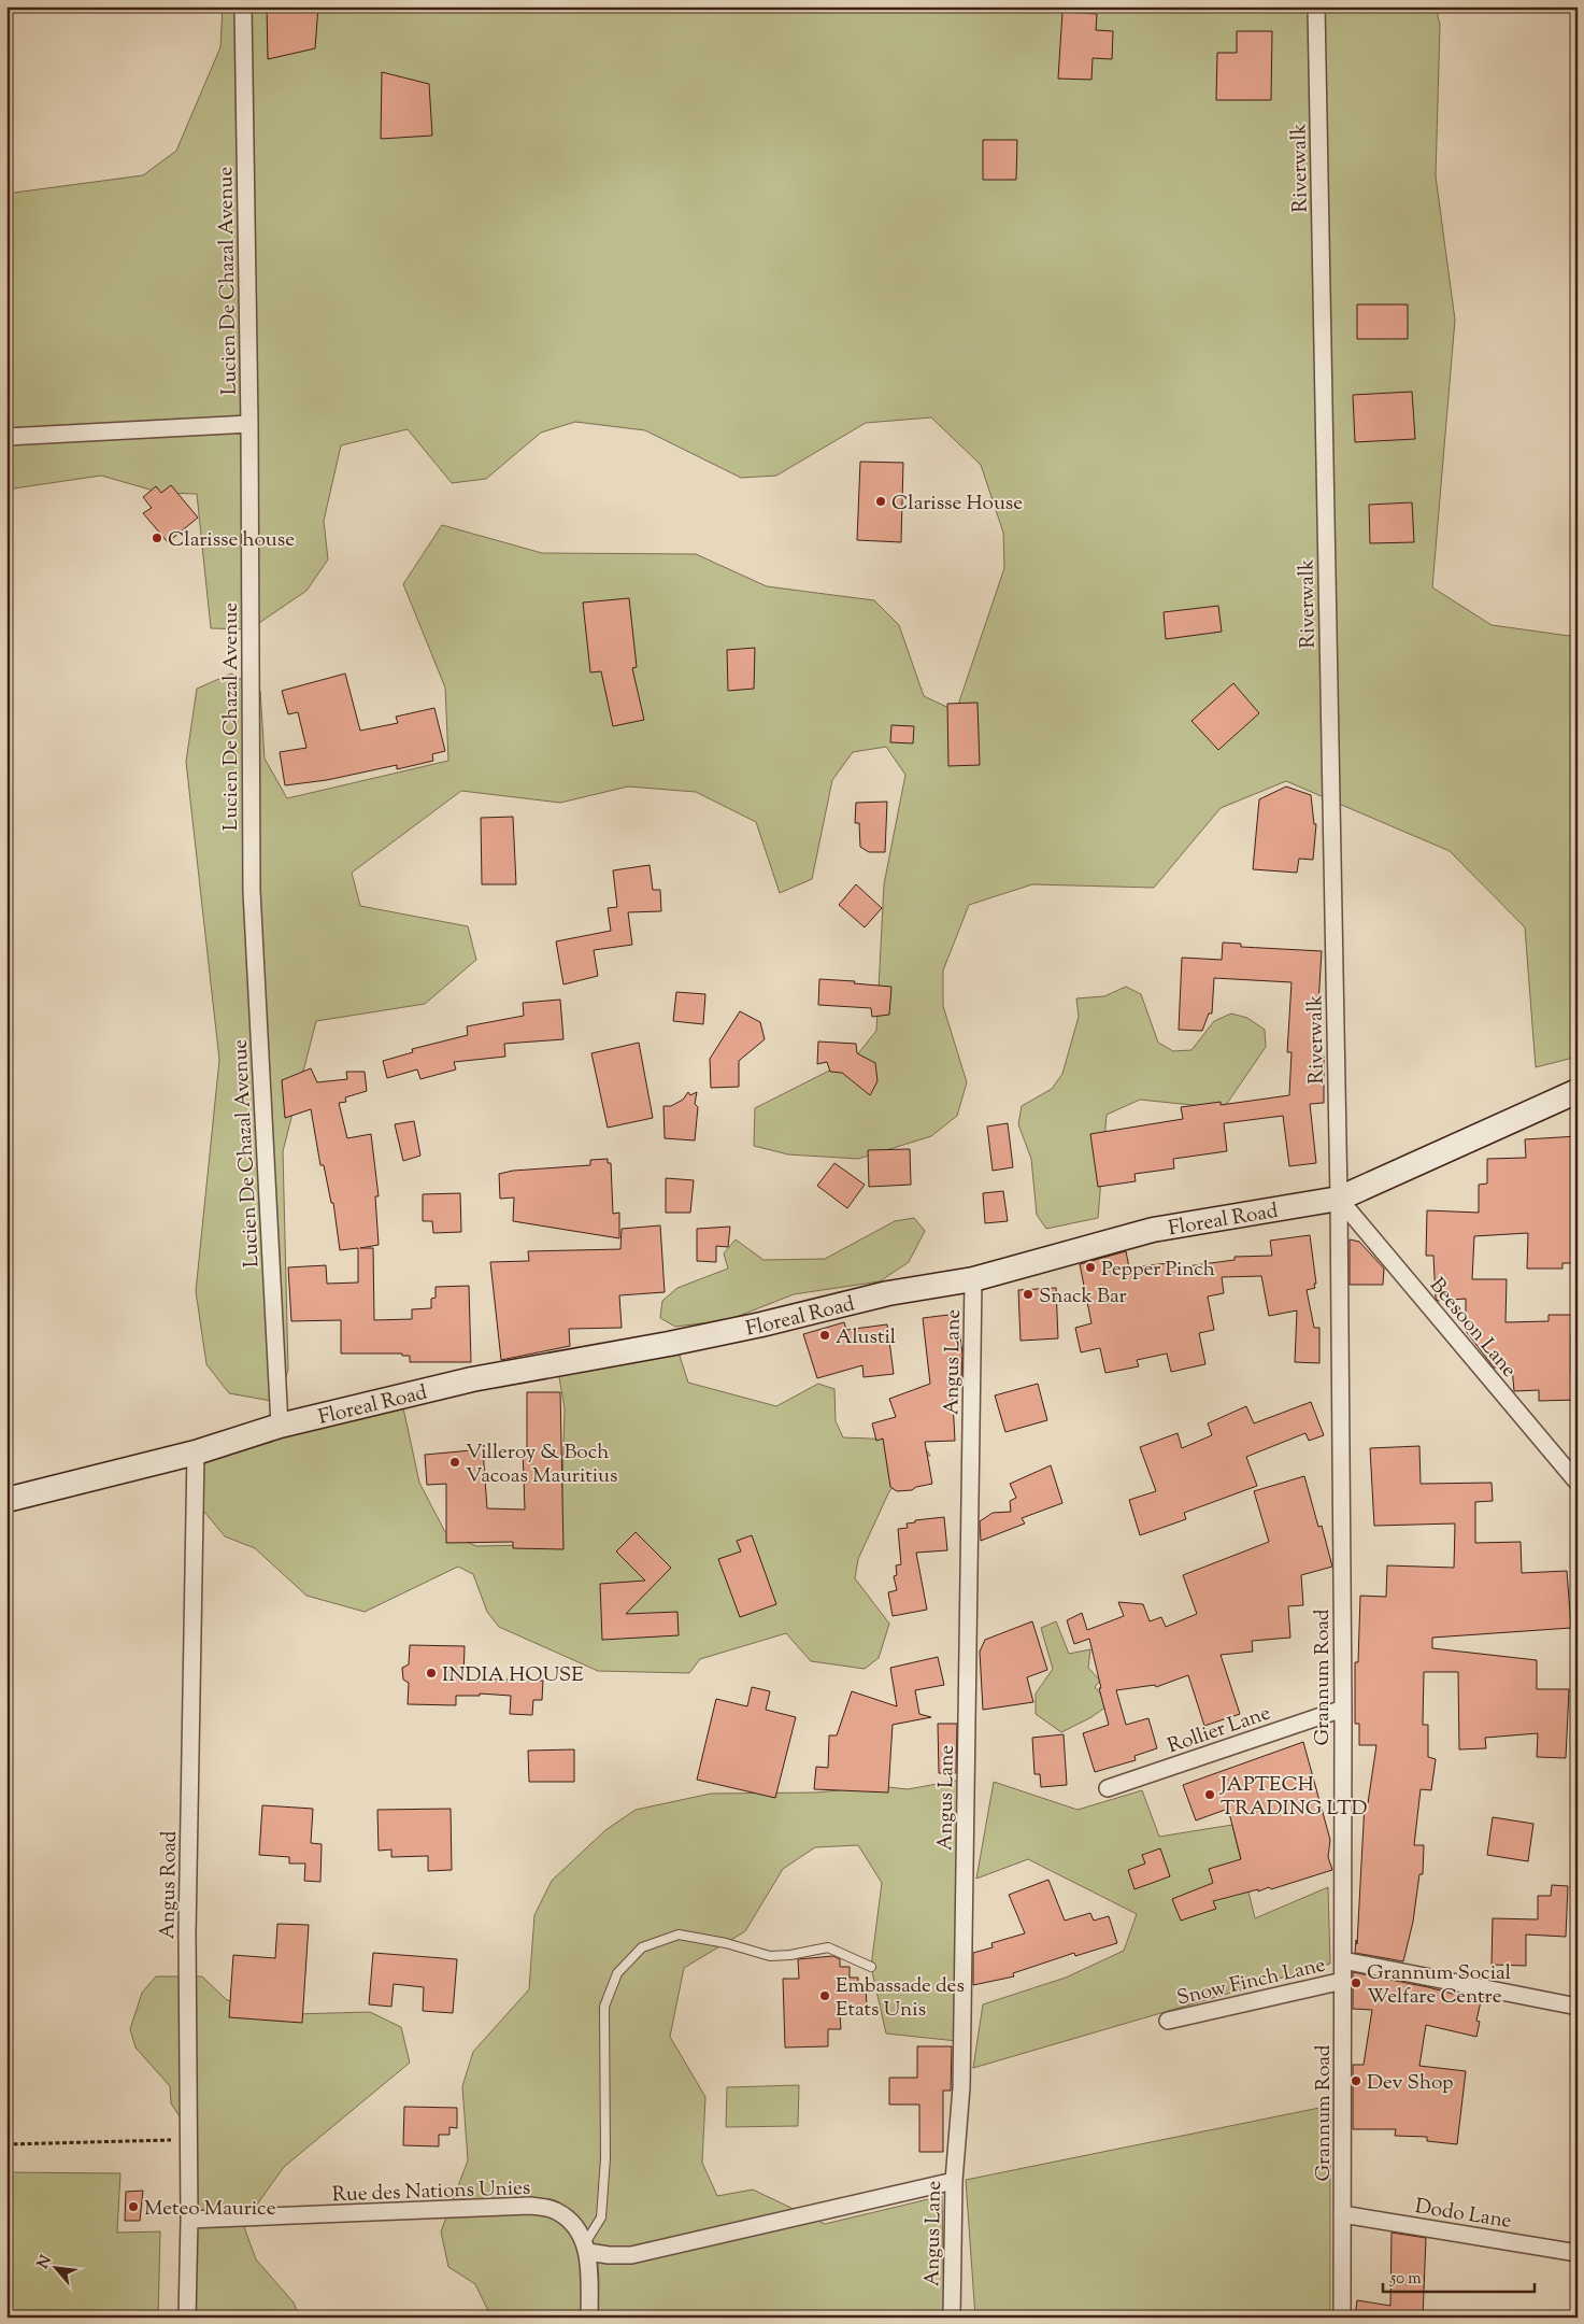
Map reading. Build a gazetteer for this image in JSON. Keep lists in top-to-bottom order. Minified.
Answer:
{"streets":{"main road":["Floreal Road"],"street":["Riverwalk","Lucien De Chazal Avenue","Beesoon Lane","Angus Lane","Grannum Road","Rollier Lane","Angus Road","Snow Finch Lane","Rue des Nations Unies","Dodo Lane"]},"crossings":[["Riverwalk","Floreal Road"],["Riverwalk","Beesoon Lane"],["Riverwalk","Grannum Road"],["Lucien De Chazal Avenue","Floreal Road"],["Floreal Road","Beesoon Lane"],["Floreal Road","Angus Lane"],["Floreal Road","Grannum Road"],["Floreal Road","Angus Road"],["Beesoon Lane","Grannum Road"],["Grannum Road","Rollier Lane"],["Grannum Road","Snow Finch Lane"],["Grannum Road","Dodo Lane"],["Angus Road","Rue des Nations Unies"]],"places":["Clarisse House","Clarisse house","Pepper Pinch","Snack Bar","Alustil","Villeroy & Boch Vacoas Mauritius","INDIA HOUSE","JAPTECH TRADING LTD","Grannum Social Welfare Centre","Embassade des Etats Unis","Dev Shop","Meteo Maurice"],"scale_bar":"50 m","north":"top left"}
